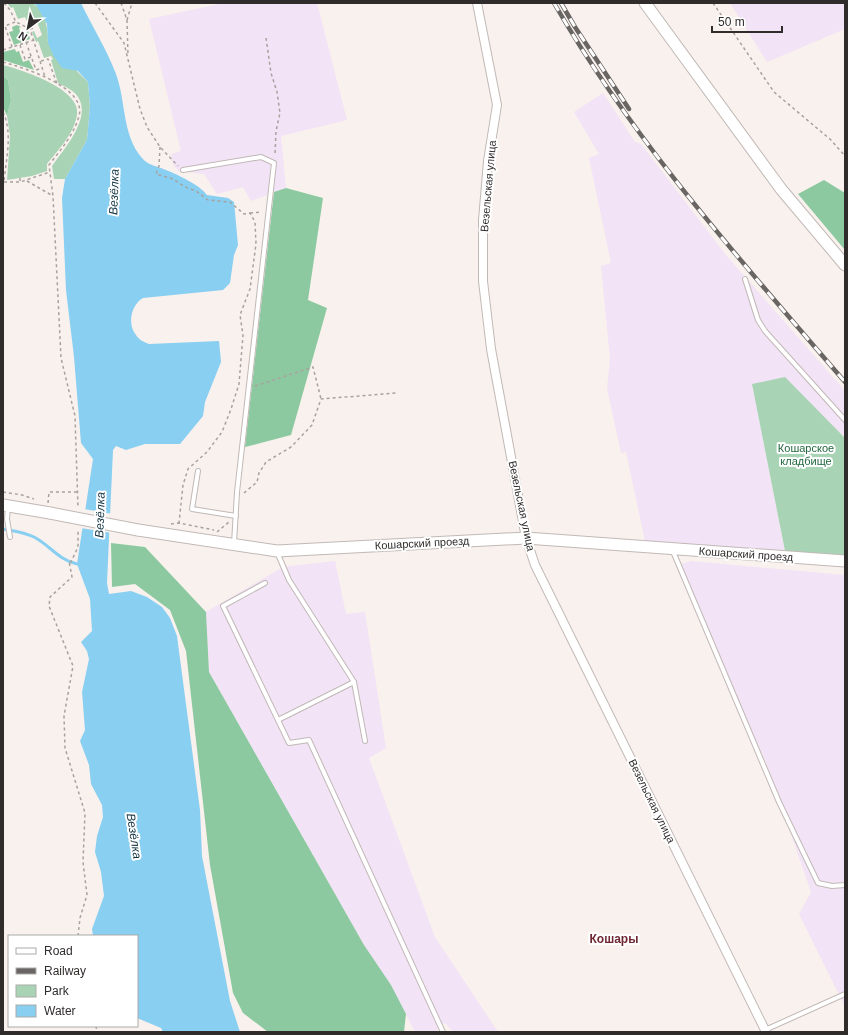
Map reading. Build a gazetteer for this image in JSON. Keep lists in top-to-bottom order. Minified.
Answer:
{"streets":{"street":["Везельская улица","Кошарский проезд"]},"crossings":[["Везельская улица","Кошарский проезд"]],"districts":["Кошары"],"water":["Везёлка"],"parks":["Кошарское кладбище"],"legend":["Road","Railway","Park","Water"],"scale_bar":"50 m","north":"bottom left"}
